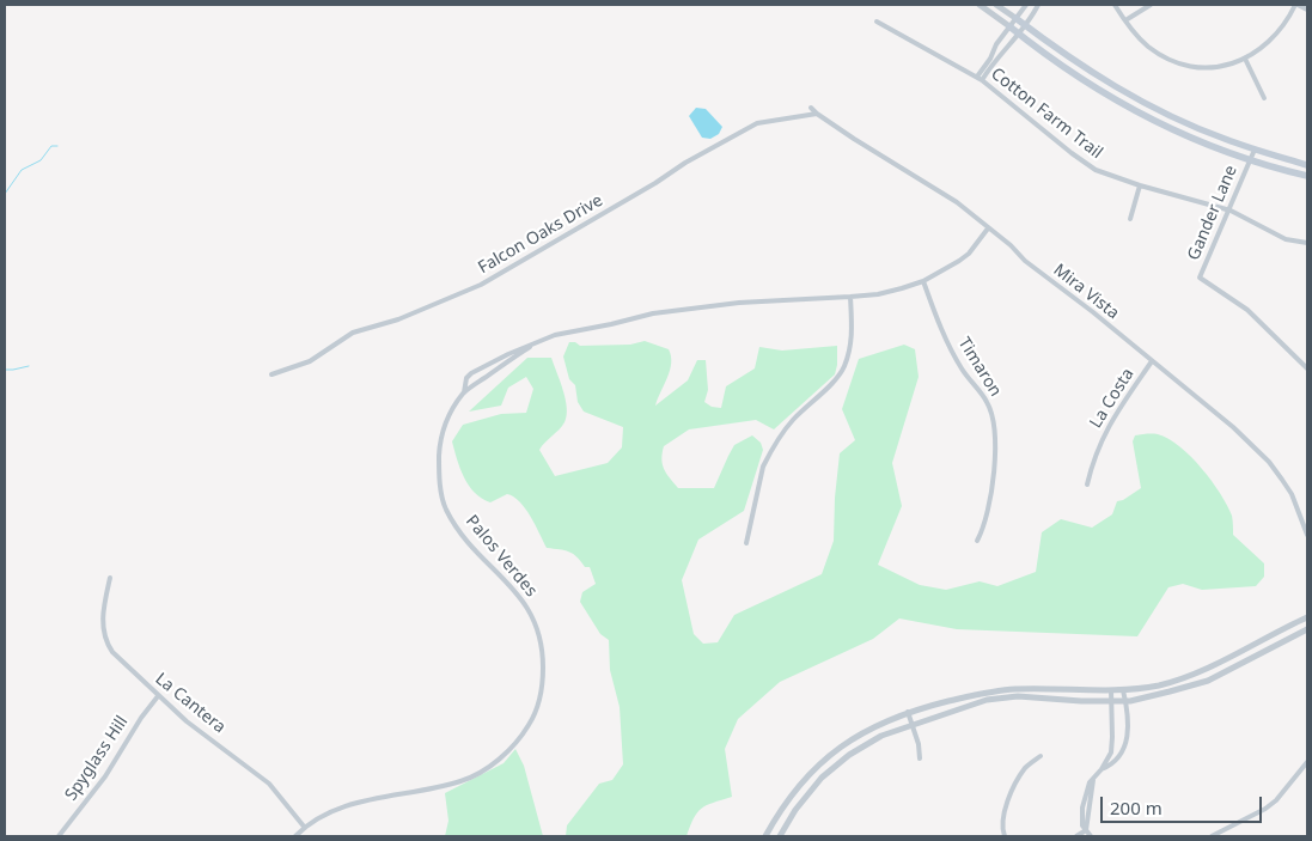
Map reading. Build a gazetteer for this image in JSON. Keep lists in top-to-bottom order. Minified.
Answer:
{"streets":{"street":["Cotton Farm Trail","Gander Lane","Falcon Oaks Drive","Mira Vista","Timaron","La Costa","Palos Verdes","La Cantera","Spyglass Hill"]},"crossings":[["Cotton Farm Trail","Gander Lane"],["Falcon Oaks Drive","Mira Vista"],["Mira Vista","La Costa"],["Mira Vista","Palos Verdes"],["Timaron","Palos Verdes"],["Palos Verdes","La Cantera"],["La Cantera","Spyglass Hill"]],"scale_bar":"200 m"}
